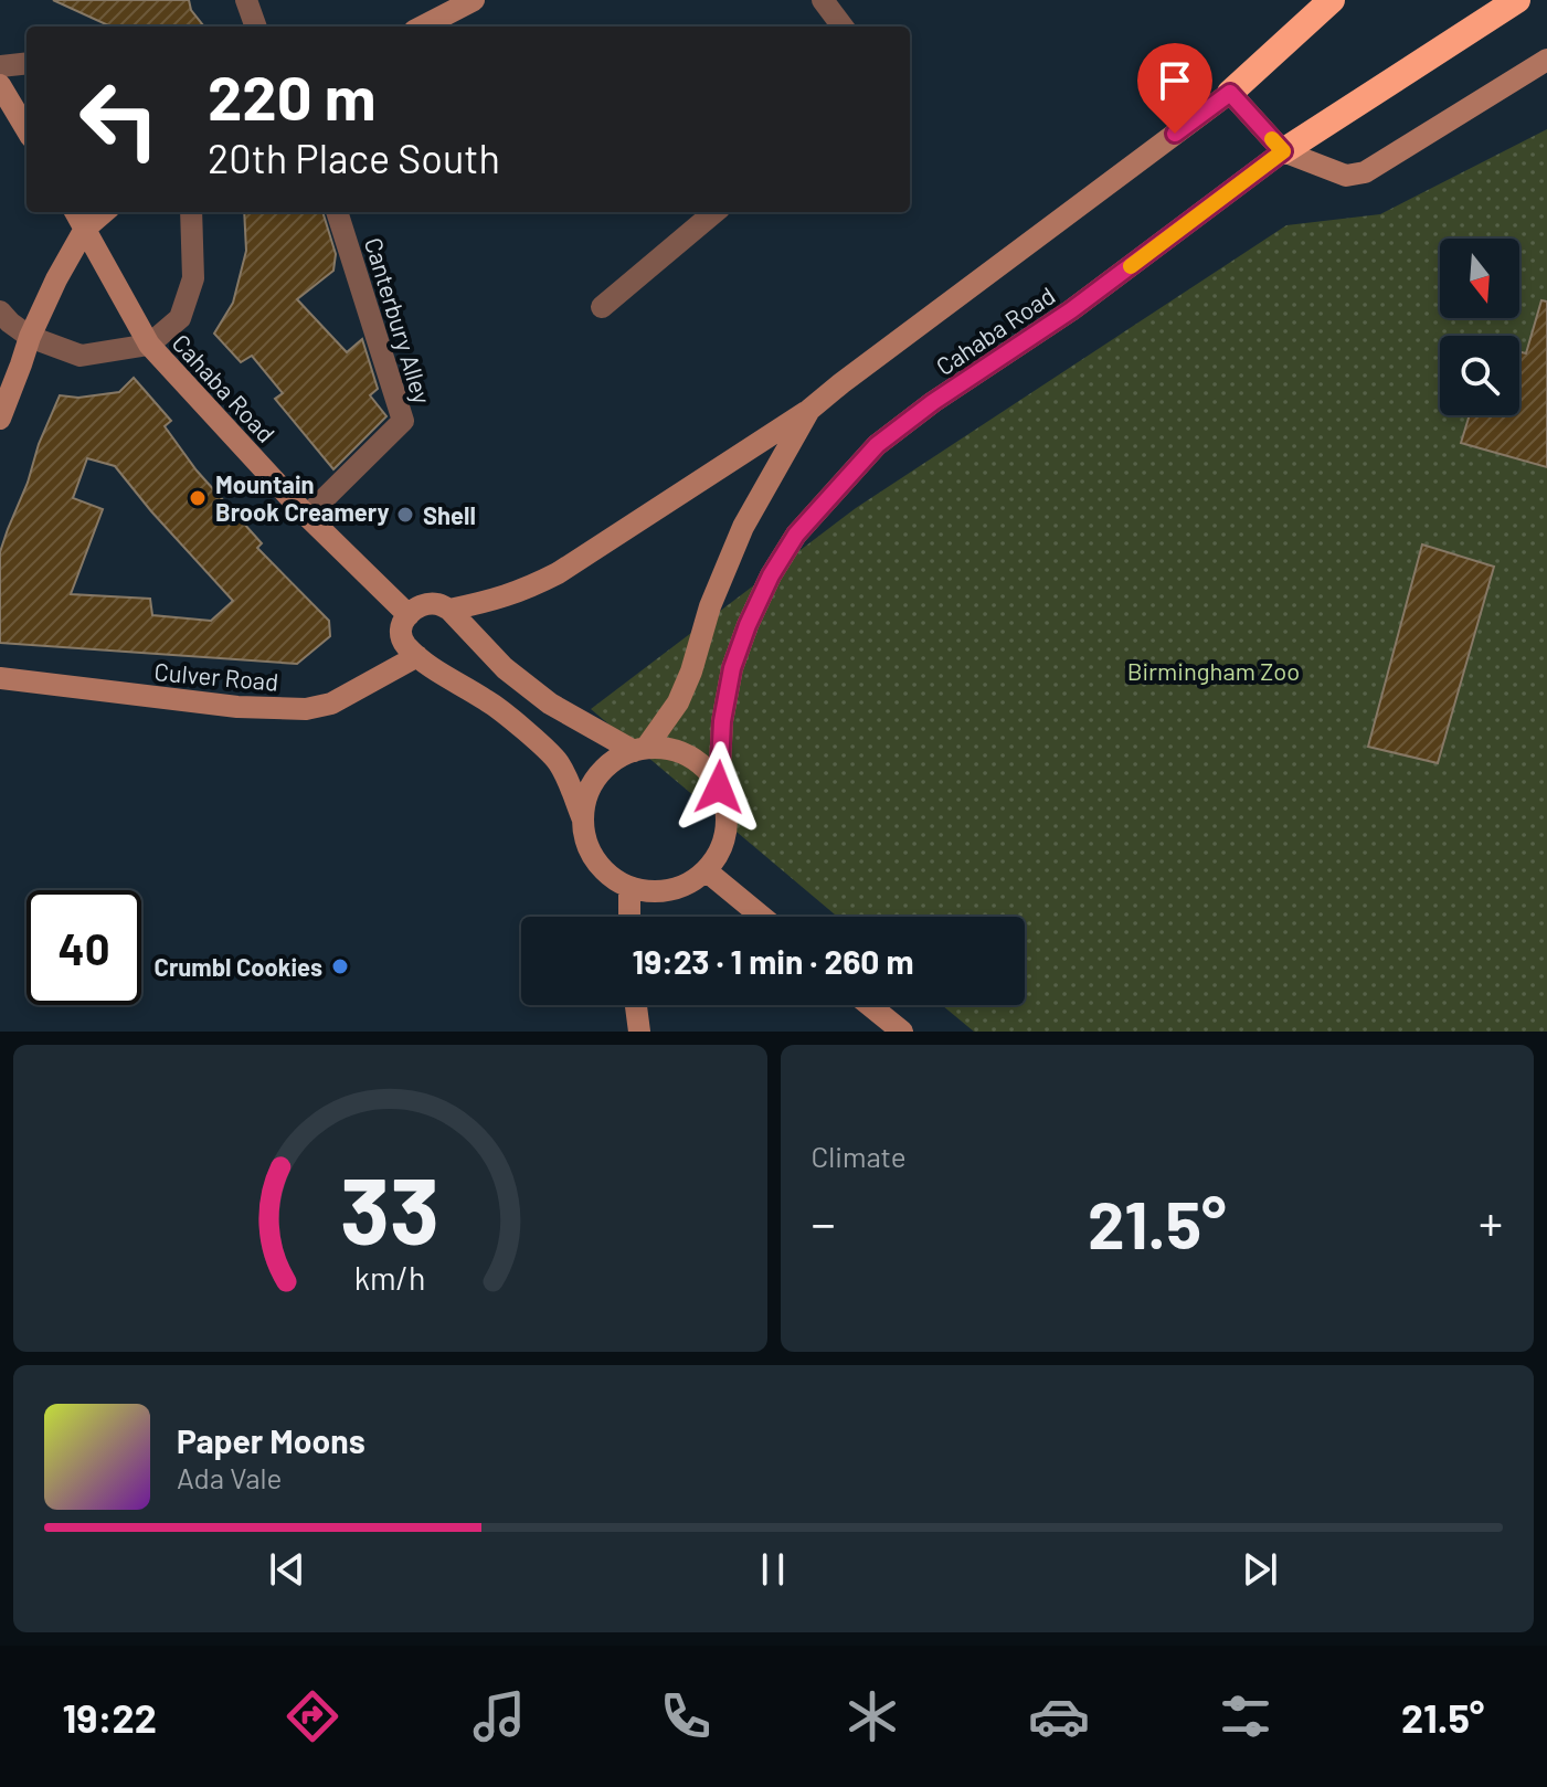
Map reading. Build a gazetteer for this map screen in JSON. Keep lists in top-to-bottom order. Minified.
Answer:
{"streets":{"street":["Canterbury Alley","Cahaba Road","Culver Road"]},"crossings":[["Canterbury Alley","Cahaba Road"]],"parks":["Birmingham Zoo"],"places":["Mountain Brook Creamery","Shell","Crumbl Cookies"],"north":"bottom","page":{"turn":["220 m","20th Place South"],"limit":"40","trip":"19:23 · 1 min · 260 m","tile":"Climate","heat":["−","21.5°","+"],"song":["Paper Moons","Ada Vale"],"tabs":["19:22","21.5°"],"gauge":["33","km/h"]}}
